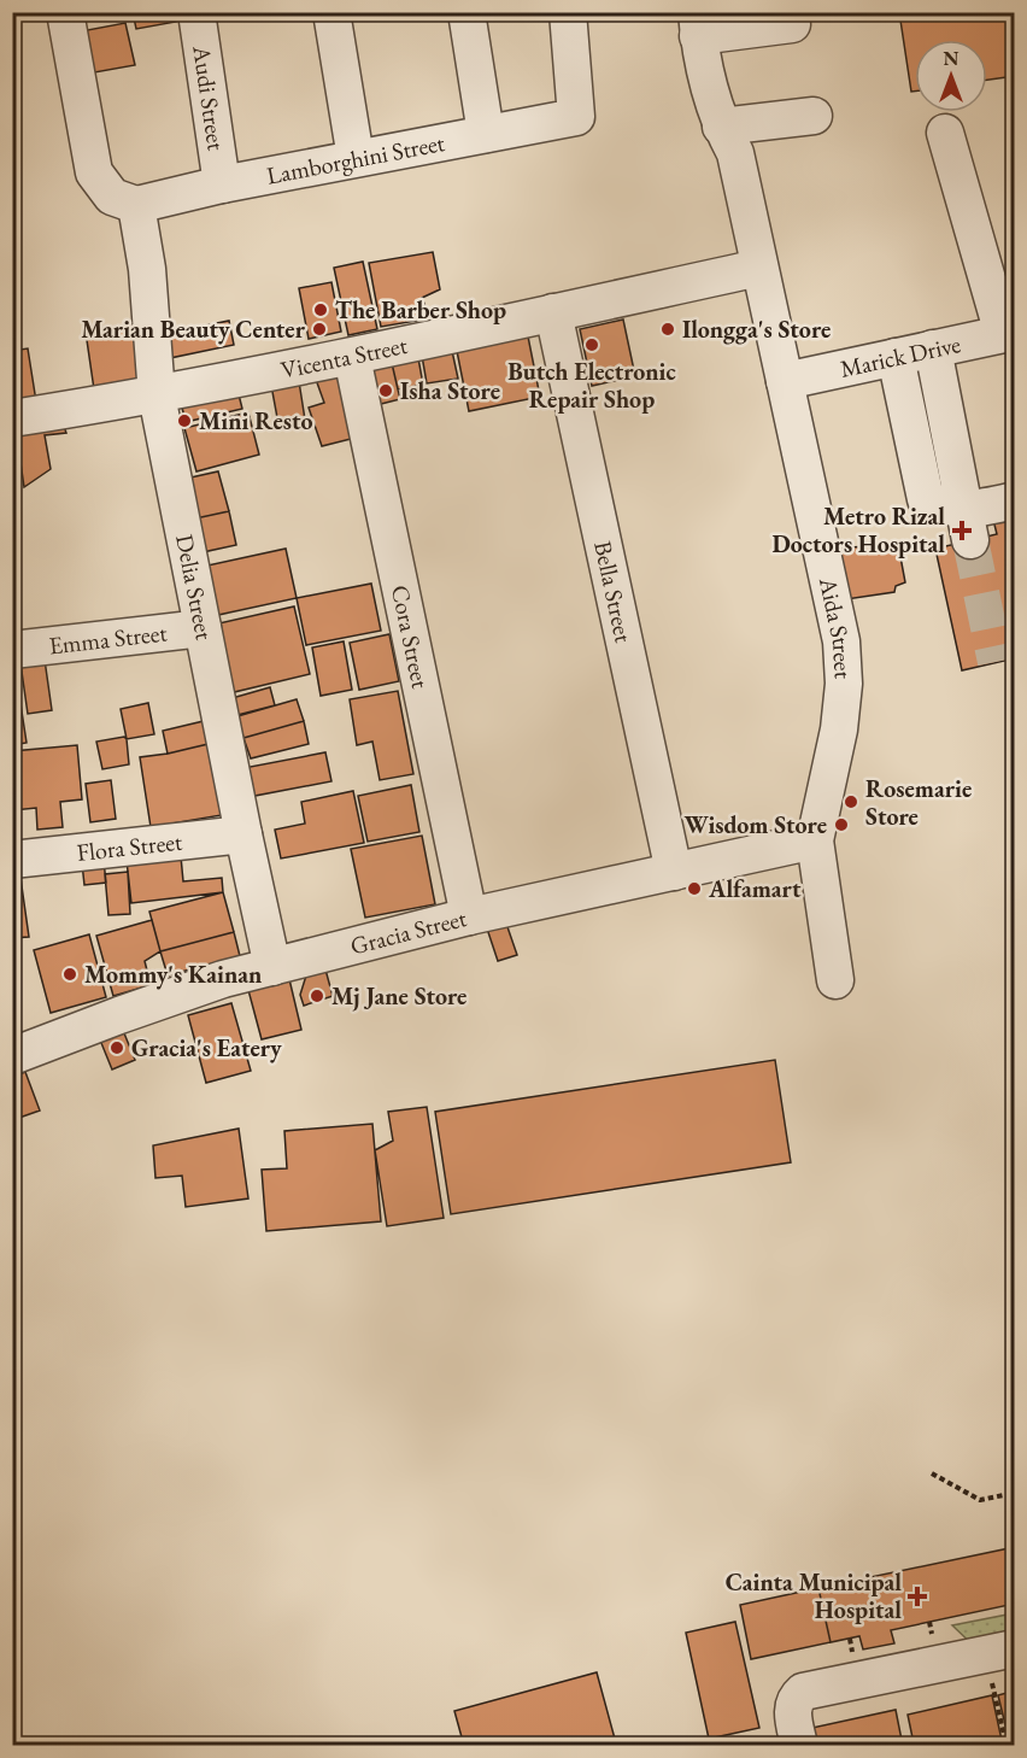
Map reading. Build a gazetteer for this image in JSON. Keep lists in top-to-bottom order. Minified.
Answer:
{"streets":{"street":["Audi Street","Lamborghini Street","Marick Drive","Vicenta Street","Delia Street","Bella Street","Aida Street","Cora Street","Emma Street","Flora Street","Gracia Street"]},"crossings":[["Audi Street","Lamborghini Street"],["Lamborghini Street","Delia Street"],["Marick Drive","Aida Street"],["Vicenta Street","Delia Street"],["Vicenta Street","Bella Street"],["Vicenta Street","Aida Street"],["Vicenta Street","Cora Street"],["Delia Street","Emma Street"],["Delia Street","Flora Street"],["Delia Street","Gracia Street"],["Bella Street","Gracia Street"],["Aida Street","Gracia Street"],["Cora Street","Gracia Street"]],"places":{"other":["The Barber Shop","Marian Beauty Center","Ilongga's Store","Butch Electronic Repair Shop","Isha Store","Mini Resto","Rosemarie Store","Wisdom Store","Alfamart","Mommy's Kainan","Mj Jane Store","Gracia's Eatery"],"health":["Metro Rizal Doctors Hospital","Cainta Municipal Hospital"]},"north":"top"}
